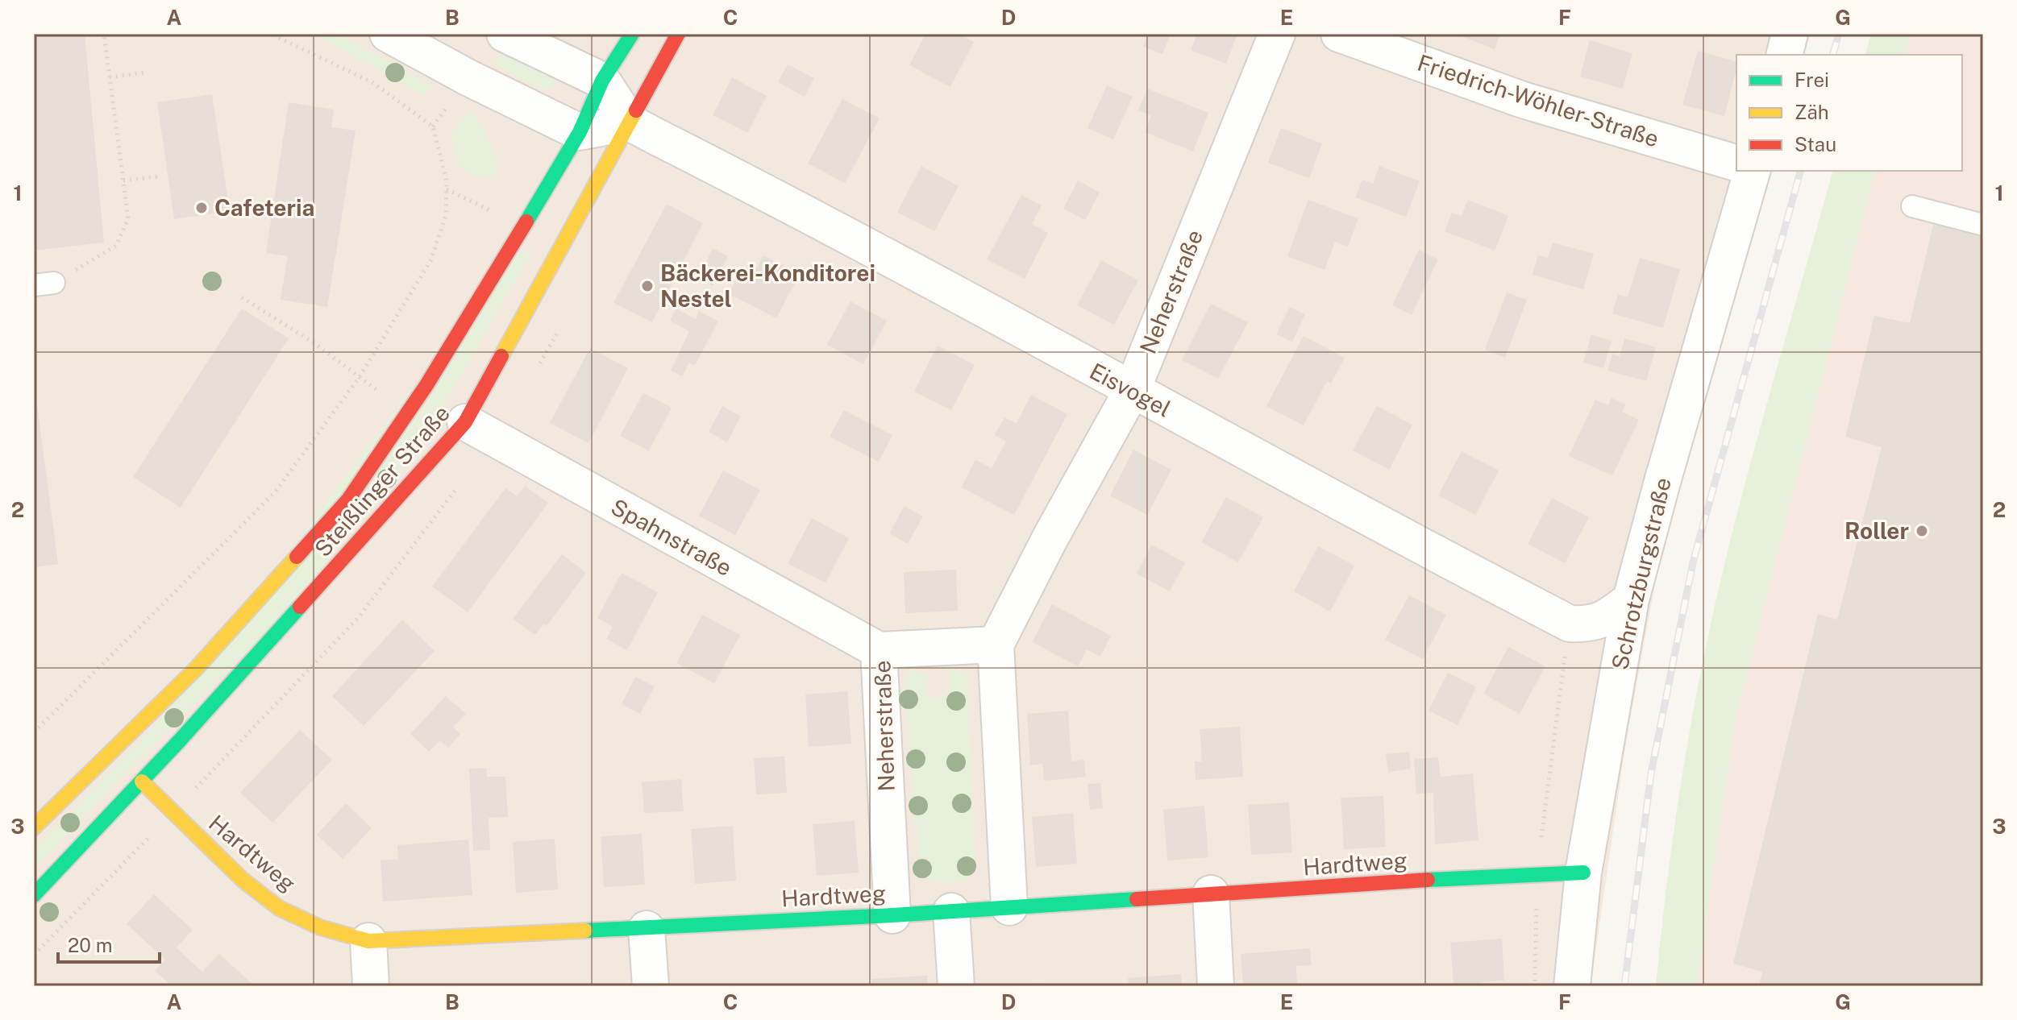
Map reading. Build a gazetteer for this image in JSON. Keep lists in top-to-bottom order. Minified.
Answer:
{"streets":{"street":["Friedrich-Wöhler-Straße","Neherstraße","Eisvogel","Steißlinger Straße","Spahnstraße","Schrotzburgstraße","Hardtweg"]},"crossings":[["Neherstraße","Eisvogel"],["Neherstraße","Spahnstraße"],["Neherstraße","Hardtweg"],["Eisvogel","Steißlinger Straße"],["Steißlinger Straße","Spahnstraße"],["Steißlinger Straße","Hardtweg"],["Schrotzburgstraße","Hardtweg"]],"places":["Cafeteria","Bäckerei-Konditorei Nestel","Roller"],"legend":["Frei","Zäh","Stau"],"scale_bar":"20 m","grid":{"columns":["A","B","C","D","E","F","G"],"rows":["1","2","3"]}}
